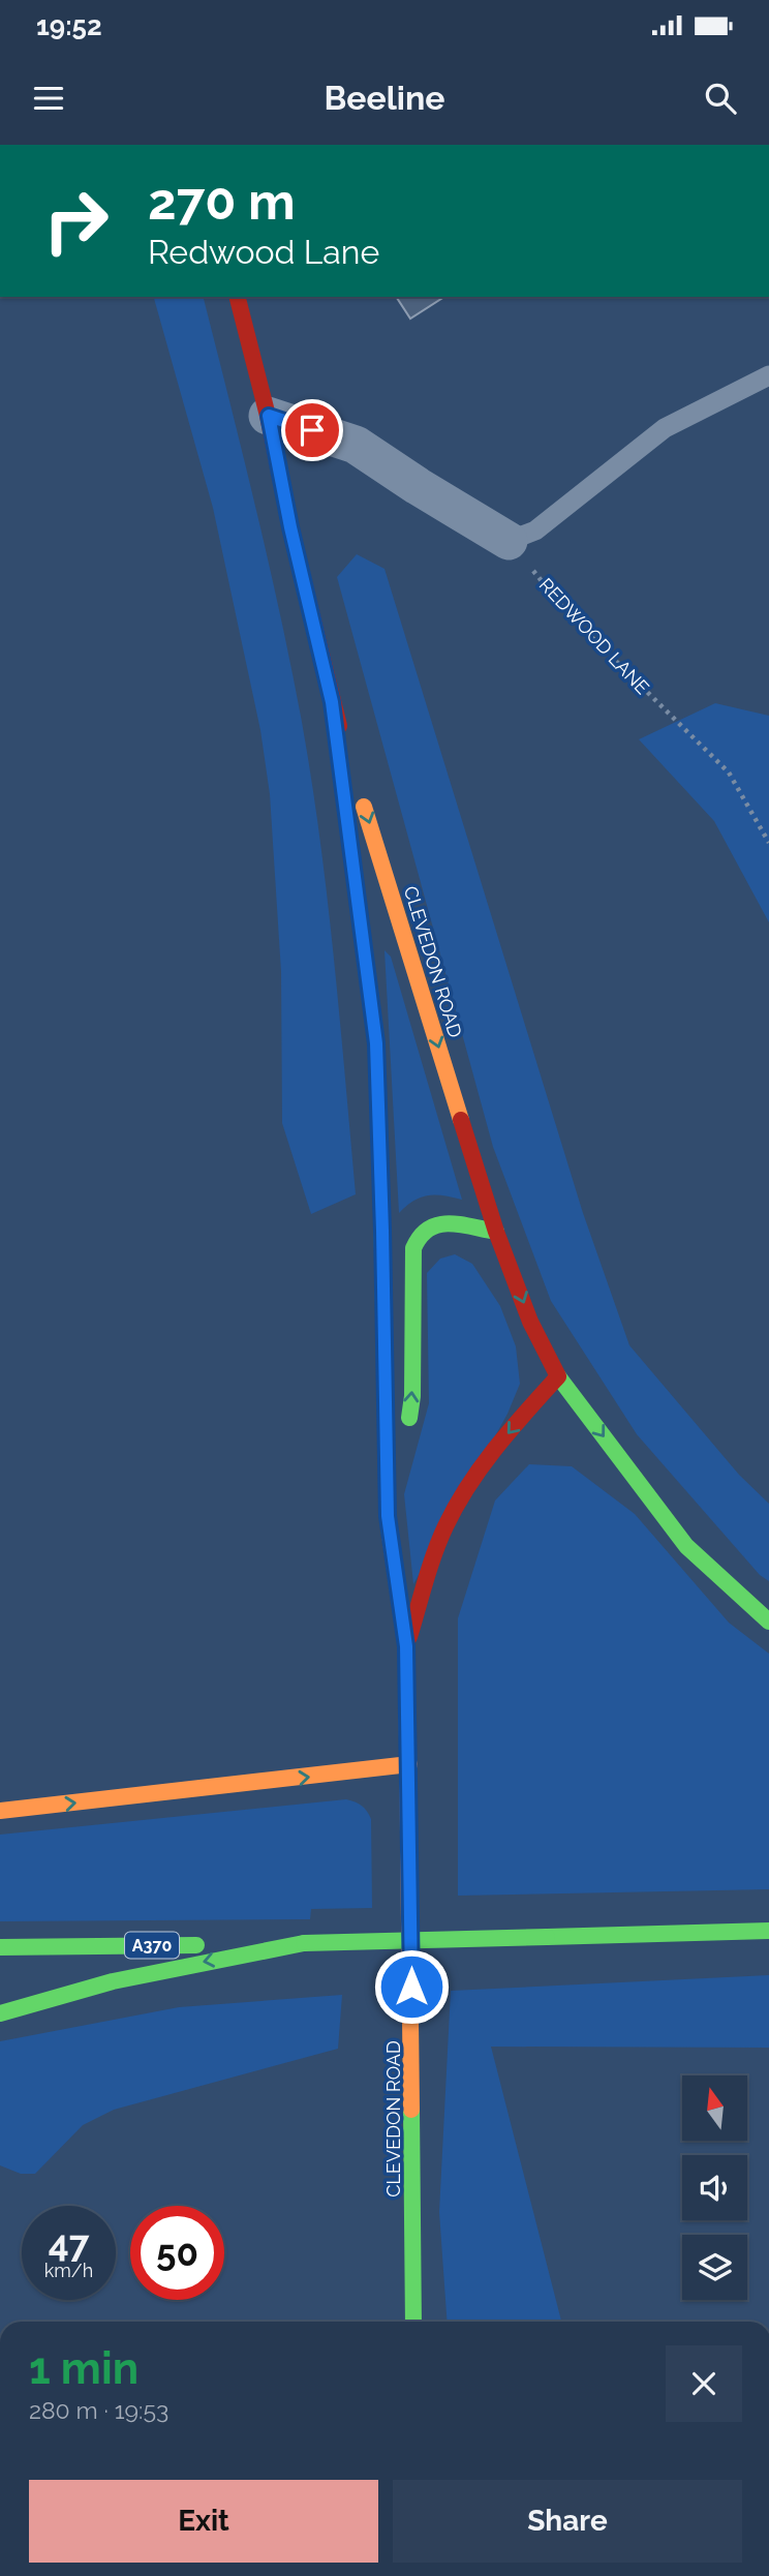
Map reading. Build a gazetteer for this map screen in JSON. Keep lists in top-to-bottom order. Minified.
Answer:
{"streets":{"main road":["CLEVEDON ROAD","A370"],"path":["REDWOOD LANE"]},"north":"top","page":{"status":"19:52","header":"Beeline","turn":["270 m","Redwood Lane"],"speed":"47 km/h","limit":"50","heading":["1 min","280 m · 19:53"],"buttons":["Exit","Share"]}}
